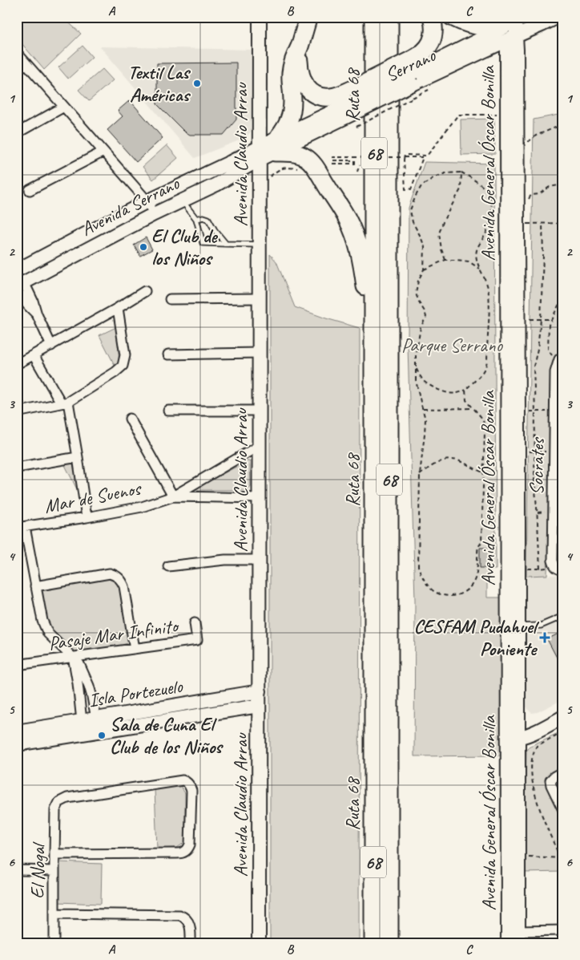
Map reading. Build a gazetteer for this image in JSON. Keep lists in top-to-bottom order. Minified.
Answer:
{"streets":{"highway":["Ruta 68","68"],"street":["Serrano","Avenida Claudio Arrau","Avenida General Óscar Bonilla","Avenida Serrano","Socrates","Mar de Suenos","Pasaje Mar Infinito","Isla Portezuelo","El Nogal"]},"crossings":[["Serrano","Avenida Claudio Arrau"],["Serrano","Avenida General Óscar Bonilla"],["Serrano","Avenida Serrano"],["Avenida Claudio Arrau","Avenida Serrano"],["Avenida Claudio Arrau","Mar de Suenos"],["Avenida Claudio Arrau","Isla Portezuelo"]],"parks":["Parque Serrano"],"places":{"other":["Textil Las Américas","El Club de los Niños","Sala de Cuna El Club de los Niños"],"health":["CESFAM Pudahuel Poniente"]},"grid":{"columns":["A","B","C"],"rows":["1","2","3","4","5","6"]}}
